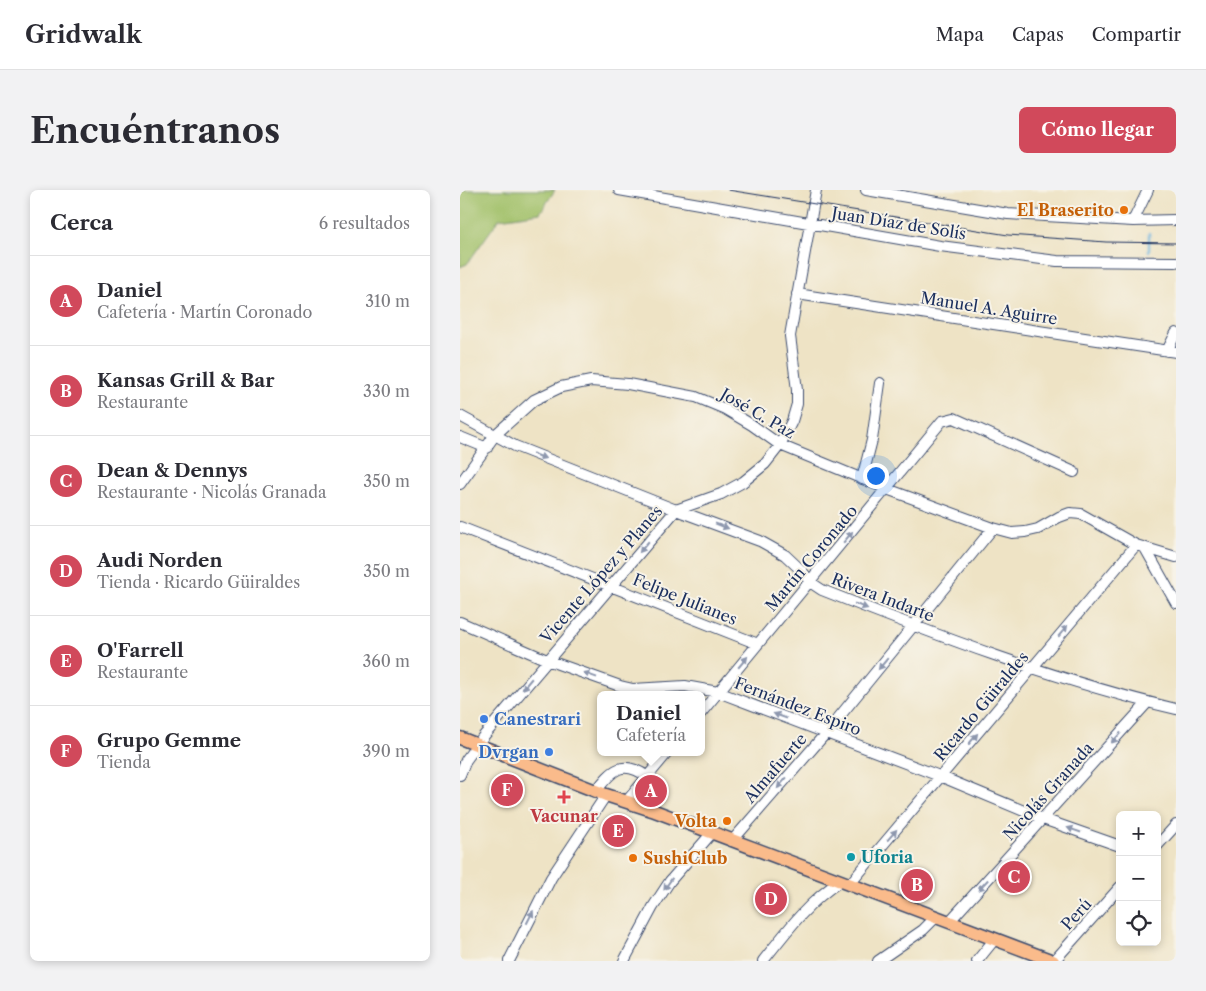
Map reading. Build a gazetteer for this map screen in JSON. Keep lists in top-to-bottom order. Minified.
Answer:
{"streets":{"street":["Juan Díaz de Solís","Manuel A. Aguirre","José C. Paz","Martín Coronado","Vicente López y Planes","Rivera Indarte","Felipe Julianes","Fernández Espiro","Ricardo Güiraldes","Almafuerte","Nicolás Granada","Perú"]},"crossings":[["Juan Díaz de Solís","Vicente López y Planes"],["Manuel A. Aguirre","Vicente López y Planes"],["José C. Paz","Martín Coronado"],["José C. Paz","Vicente López y Planes"],["José C. Paz","Rivera Indarte"],["José C. Paz","Ricardo Güiraldes"],["José C. Paz","Almafuerte"],["Martín Coronado","Rivera Indarte"],["Martín Coronado","Felipe Julianes"],["Martín Coronado","Fernández Espiro"],["Vicente López y Planes","Rivera Indarte"],["Vicente López y Planes","Felipe Julianes"],["Vicente López y Planes","Fernández Espiro"],["Rivera Indarte","Ricardo Güiraldes"],["Rivera Indarte","Almafuerte"],["Rivera Indarte","Nicolás Granada"],["Fernández Espiro","Ricardo Güiraldes"],["Fernández Espiro","Almafuerte"],["Fernández Espiro","Nicolás Granada"]],"one_way":["Martín Coronado","Rivera Indarte","Fernández Espiro","Ricardo Güiraldes","Almafuerte","Nicolás Granada"],"places":{"other":["El Braserito","Canestrari","Dvrgan","Volta","Uforia","SushiClub"],"health":["Vacunar"]},"page":{"header":"Gridwalk","nav":["Mapa","Capas","Compartir"],"buttons":"Cómo llegar","title":"Encuéntranos","heading":["Cerca","6 resultados"],"list":[{"mark":"A","name":"Daniel","note":"Cafetería · Martín Coronado","value":"310 m"},{"mark":"B","name":"Kansas Grill & Bar","note":"Restaurante","value":"330 m"},{"mark":"C","name":"Dean & Dennys","note":"Restaurante · Nicolás Granada","value":"350 m"},{"mark":"D","name":"Audi Norden","note":"Tienda · Ricardo Güiraldes","value":"350 m"},{"mark":"E","name":"O'Farrell","note":"Restaurante","value":"360 m"},{"mark":"F","name":"Grupo Gemme","note":"Tienda","value":"390 m"}],"popup":["Daniel","Cafetería"],"pins":["F","A","E","C","B","D"],"map_buttons":["+","−"]}}
